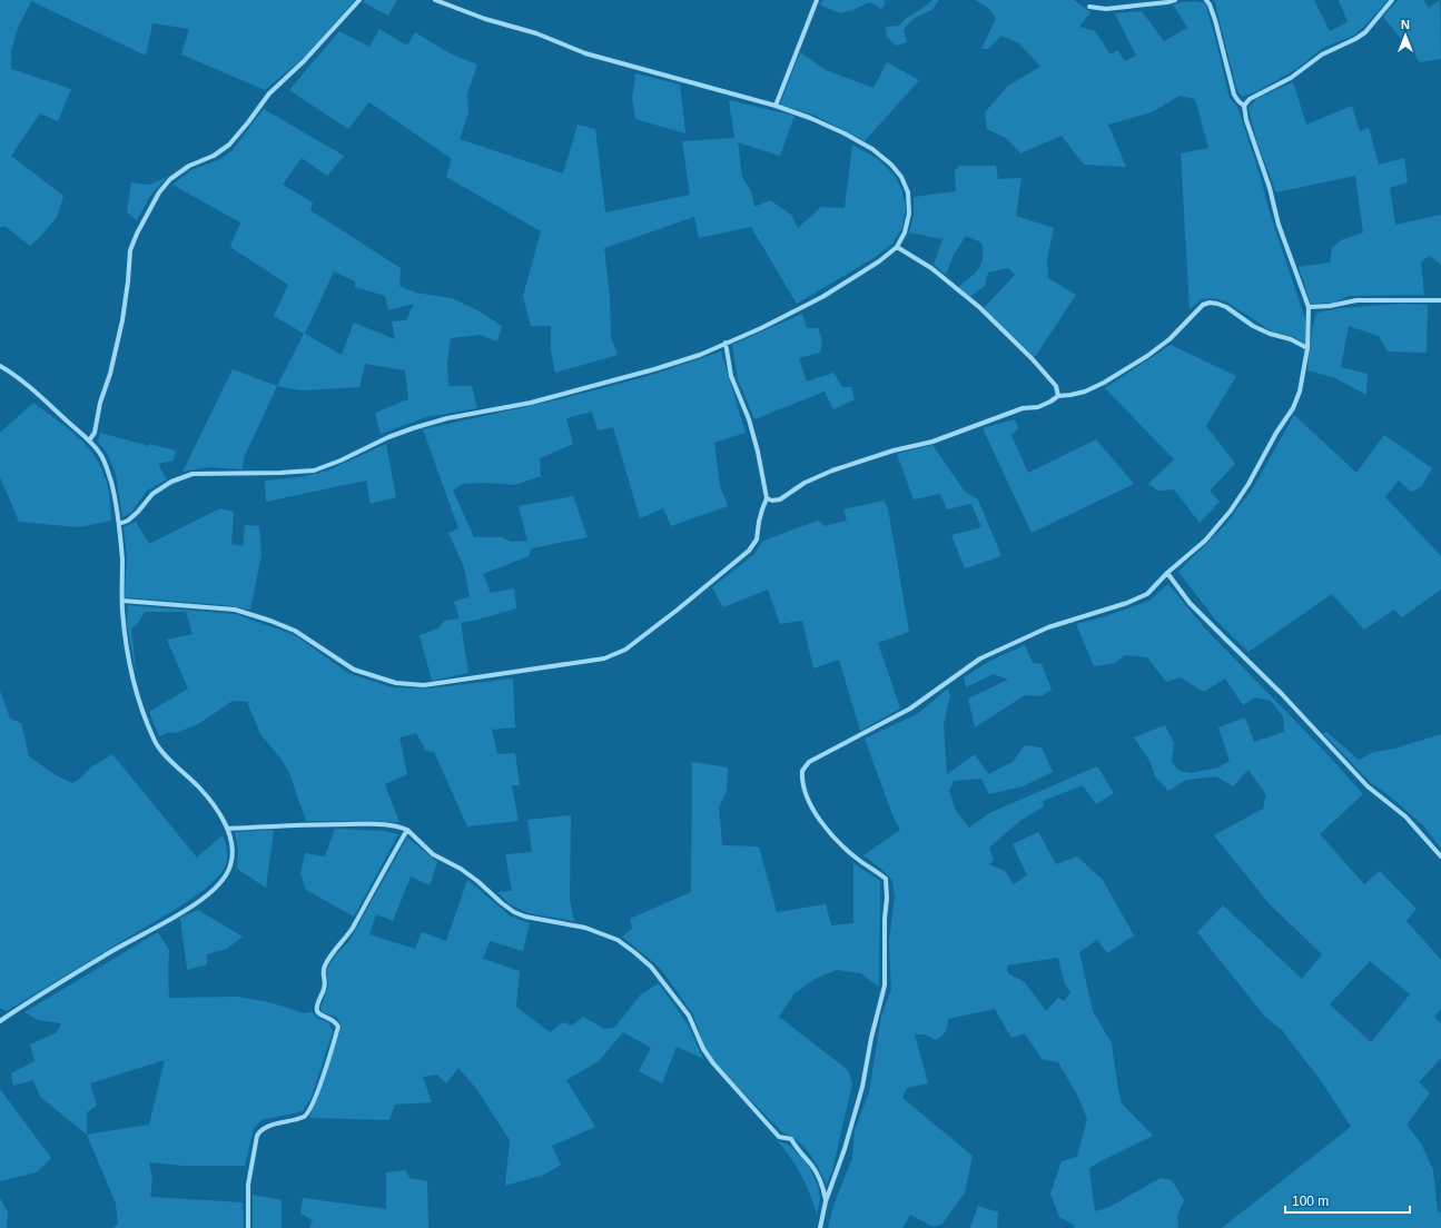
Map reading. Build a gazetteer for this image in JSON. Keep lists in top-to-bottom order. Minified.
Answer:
{"scale_bar":"100 m","north":"top"}
